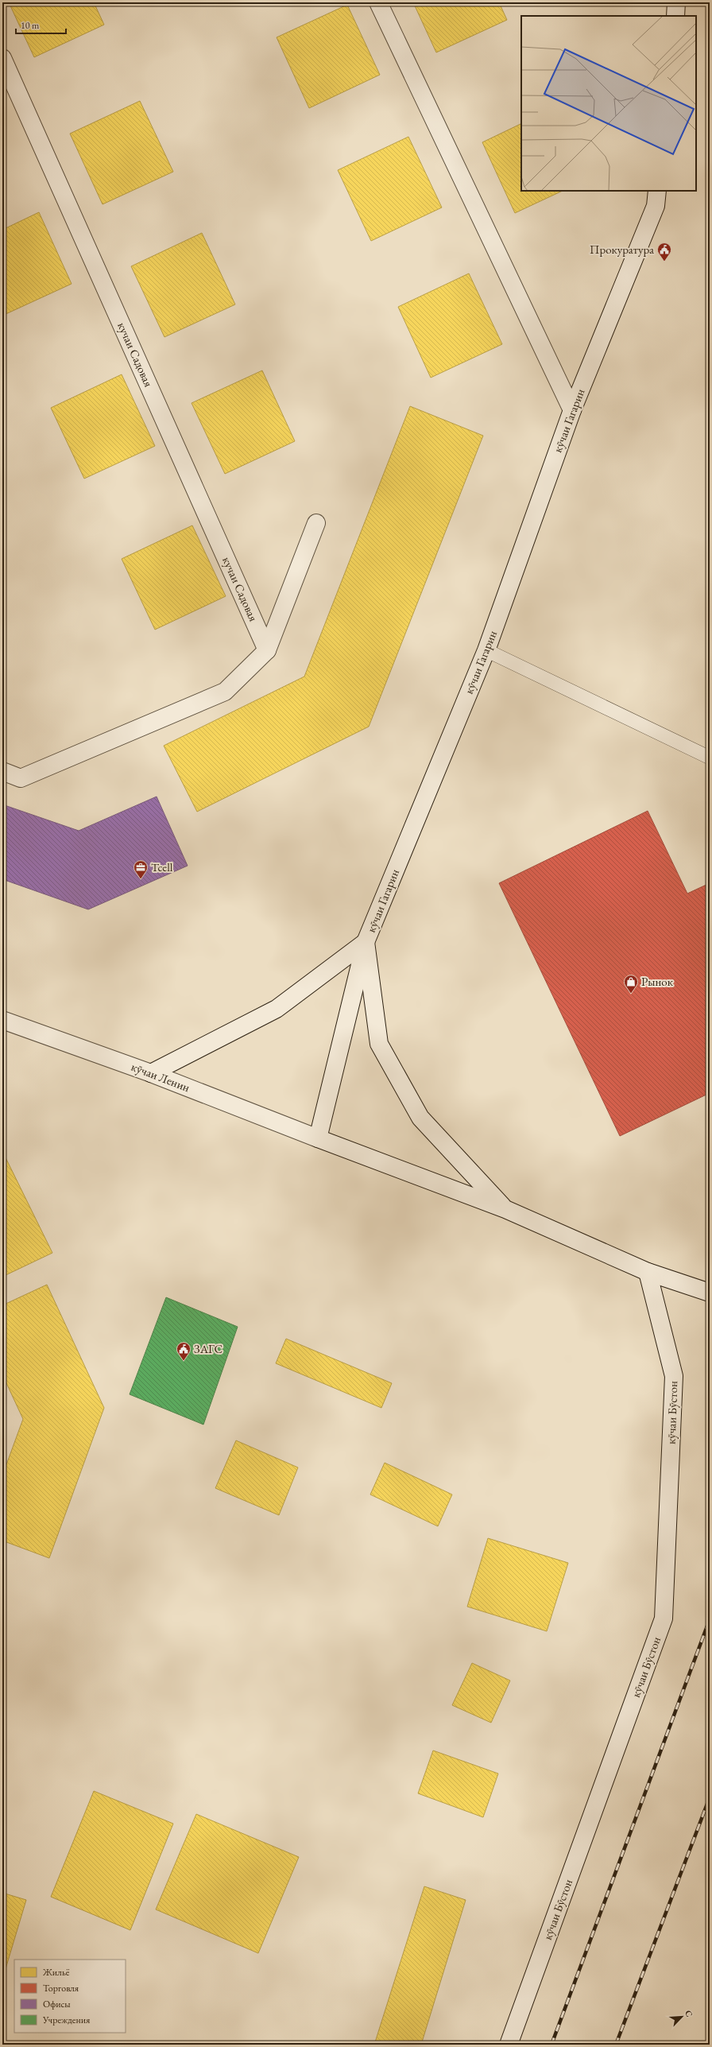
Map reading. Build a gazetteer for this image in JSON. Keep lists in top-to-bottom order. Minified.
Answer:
{"streets":{"main road":["кучаи Садовая","кӯчаи Гагарин","кӯчаи Ленин","кӯчаи Бӯстон"]},"crossings":[["кӯчаи Гагарин","кӯчаи Ленин"],["кӯчаи Ленин","кӯчаи Бӯстон"]],"places":{"public building":["Прокуратура","ЗАГС"],"office":["Tcell"],"shop":["Рынок"]},"legend":["Жильё","Торговля","Офисы","Учреждения"],"scale_bar":"10 m","north":"top right"}
